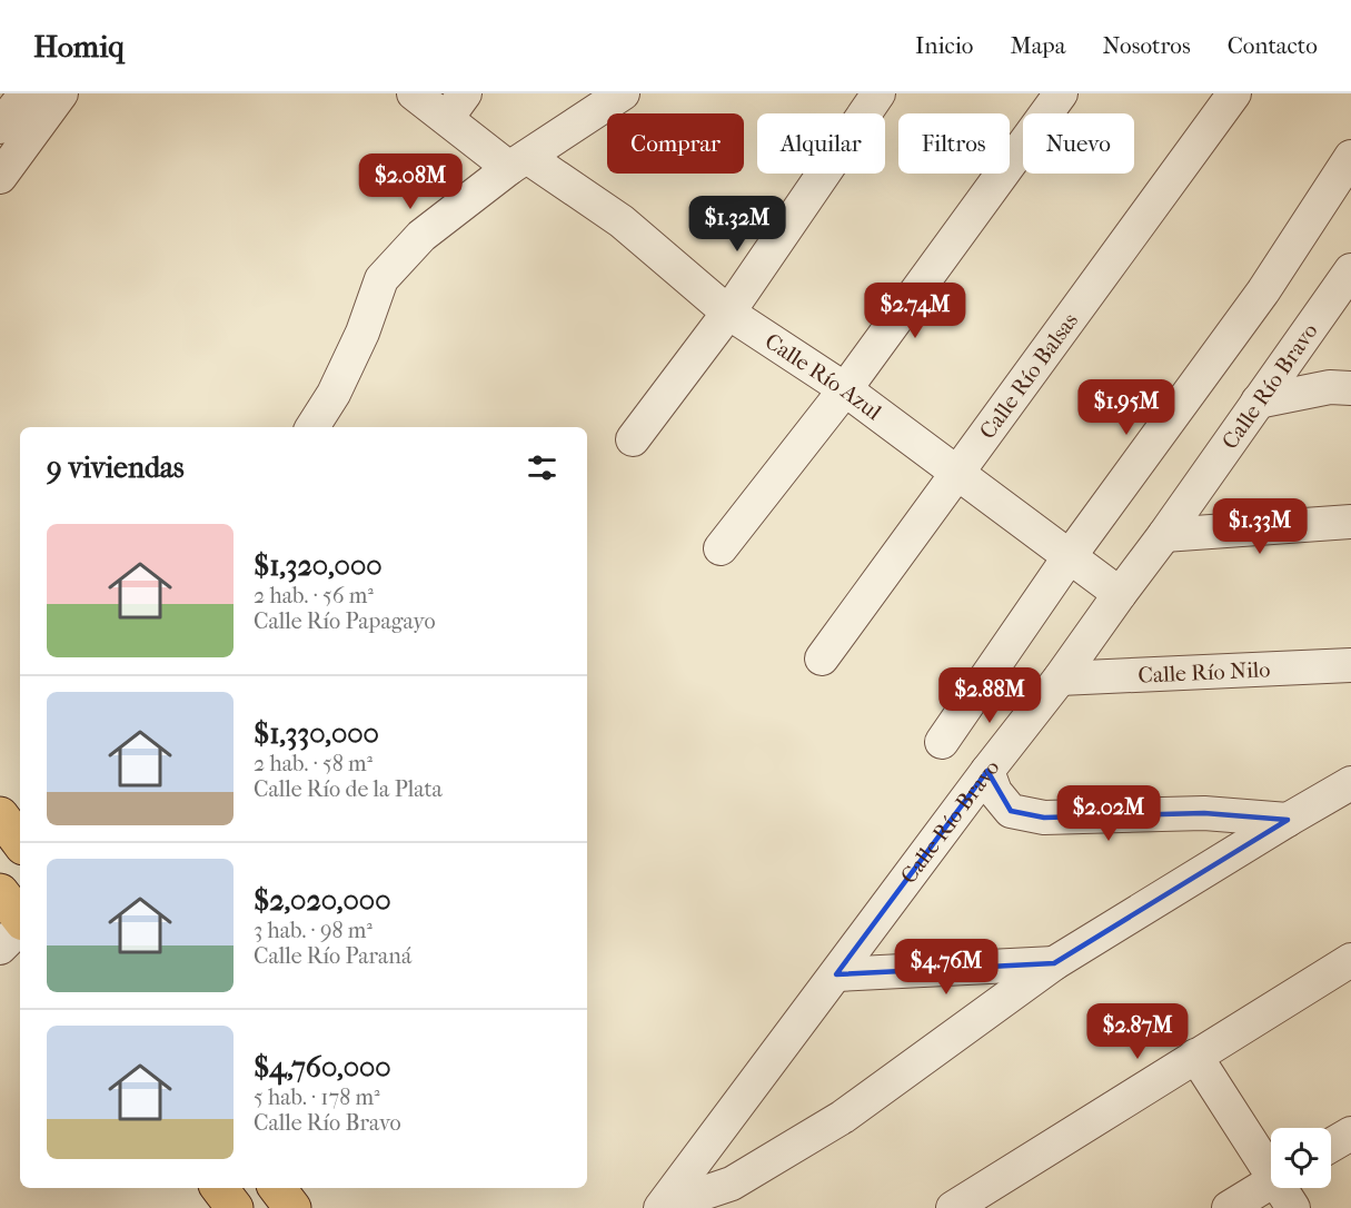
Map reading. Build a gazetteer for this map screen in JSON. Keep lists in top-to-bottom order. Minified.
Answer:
{"streets":{"street":["Calle Río Balsas","Calle Río Azul","Calle Río Bravo","Calle Río Nilo"]},"crossings":[["Calle Río Balsas","Calle Río Azul"],["Calle Río Azul","Calle Río Bravo"],["Calle Río Bravo","Calle Río Nilo"]],"page":{"header":"Homiq","nav":["Inicio","Mapa","Nosotros","Contacto"],"chip":["Comprar","Alquilar","Filtros","Nuevo"],"price":["$2.08M","$1.32M","$2.74M","$1.95M","$1.33M","$2.88M","$2.02M","$4.76M","$2.87M"],"heading":"9 viviendas","list":[{"name":"$1,320,000","note":"2 hab. · 56 m² · Calle Río Papagayo"},{"name":"$1,330,000","note":"2 hab. · 58 m² · Calle Río de la Plata"},{"name":"$2,020,000","note":"3 hab. · 98 m² · Calle Río Paraná"},{"name":"$4,760,000","note":"5 hab. · 178 m² · Calle Río Bravo"}]}}
